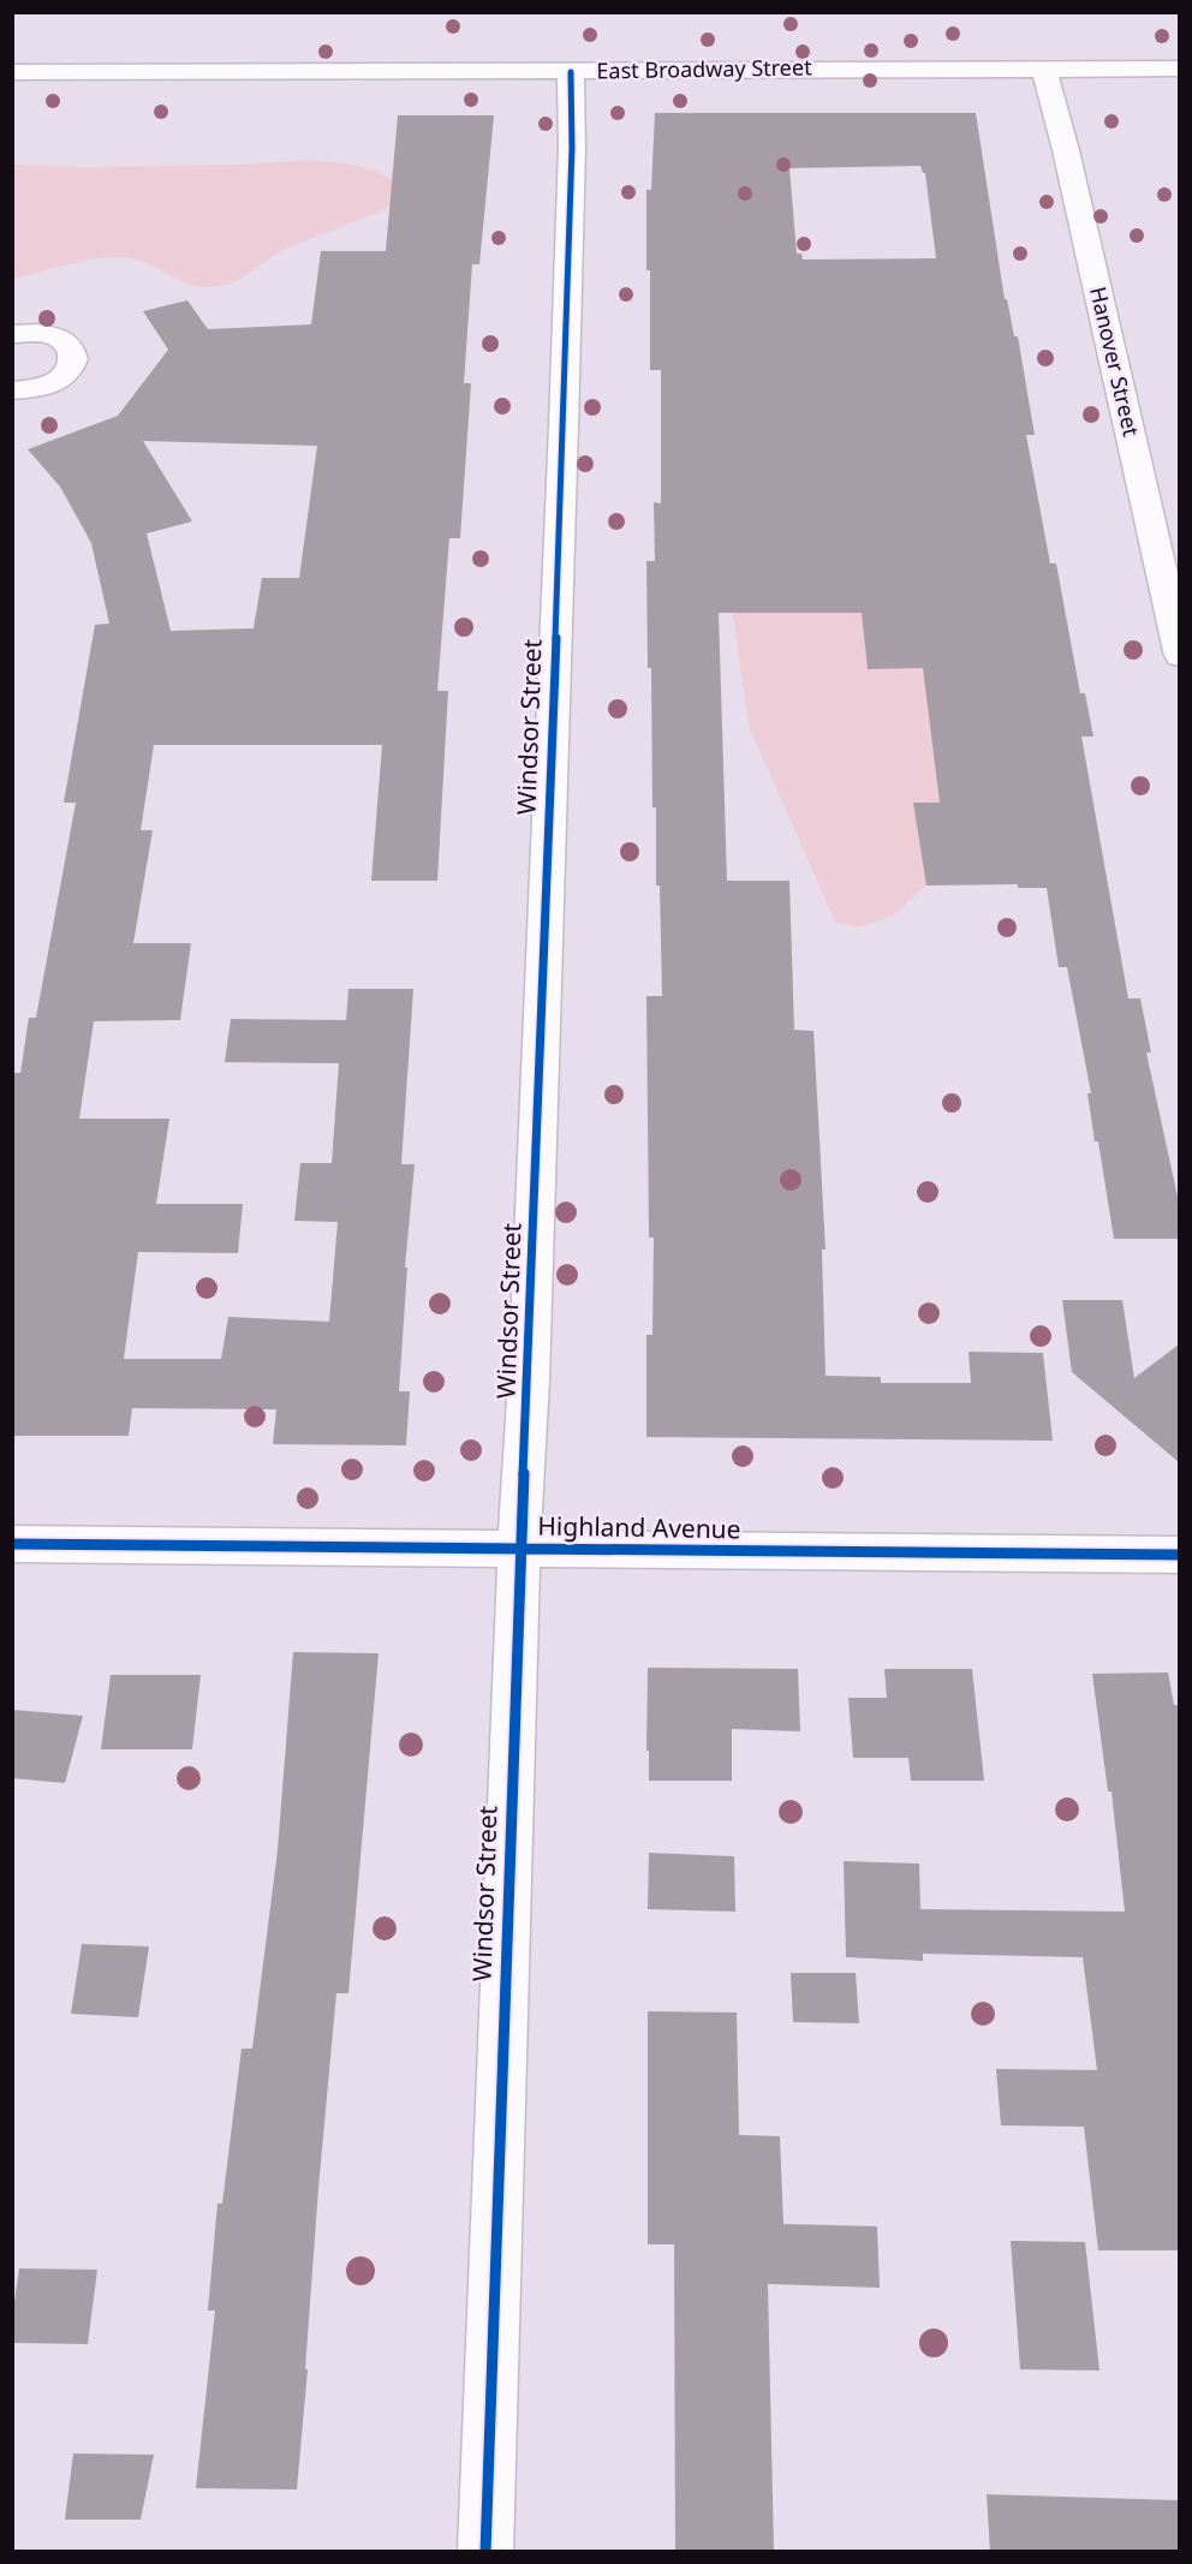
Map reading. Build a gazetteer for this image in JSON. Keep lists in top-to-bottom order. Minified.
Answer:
{"streets":{"street":["East Broadway Street","Hanover Street","Windsor Street","Highland Avenue"]},"crossings":[["East Broadway Street","Hanover Street"],["East Broadway Street","Windsor Street"],["Windsor Street","Highland Avenue"]]}
